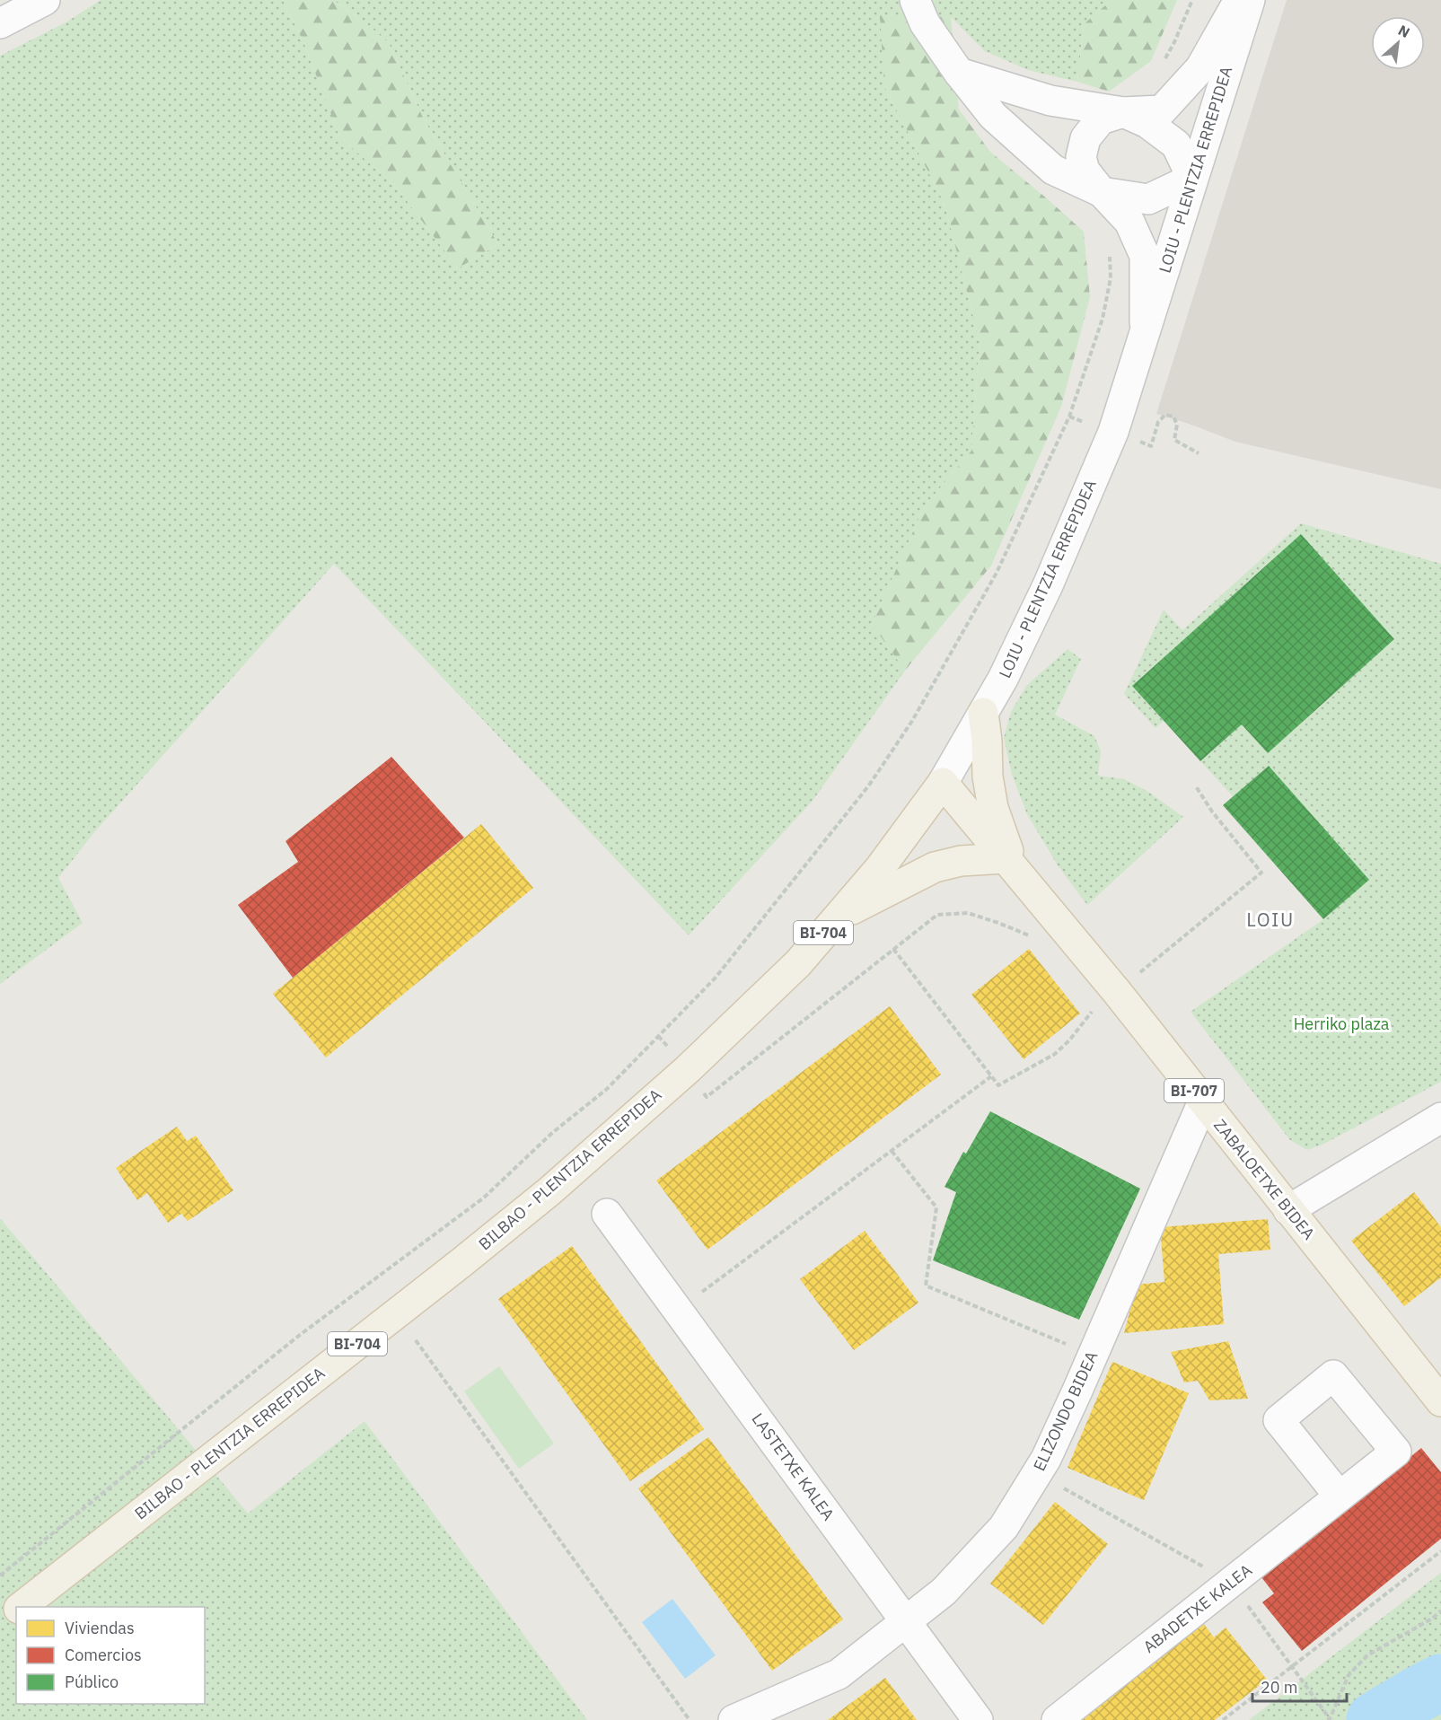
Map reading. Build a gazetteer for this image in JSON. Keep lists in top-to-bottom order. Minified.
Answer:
{"streets":{"main road":["LOIU - PLENTZIA ERREPIDEA","BI-704","BI-707","BILBAO - PLENTZIA ERREPIDEA","ZABALOETXE BIDEA"],"street":["ELIZONDO BIDEA","LASTETXE KALEA","ABADETXE KALEA"]},"crossings":[["LOIU - PLENTZIA ERREPIDEA","BILBAO - PLENTZIA ERREPIDEA"],["LOIU - PLENTZIA ERREPIDEA","ZABALOETXE BIDEA"],["ZABALOETXE BIDEA","ELIZONDO BIDEA"],["ELIZONDO BIDEA","LASTETXE KALEA"]],"districts":["LOIU"],"parks":["Herriko plaza"],"legend":["Viviendas","Comercios","Público"],"scale_bar":"20 m","north":"top right"}
